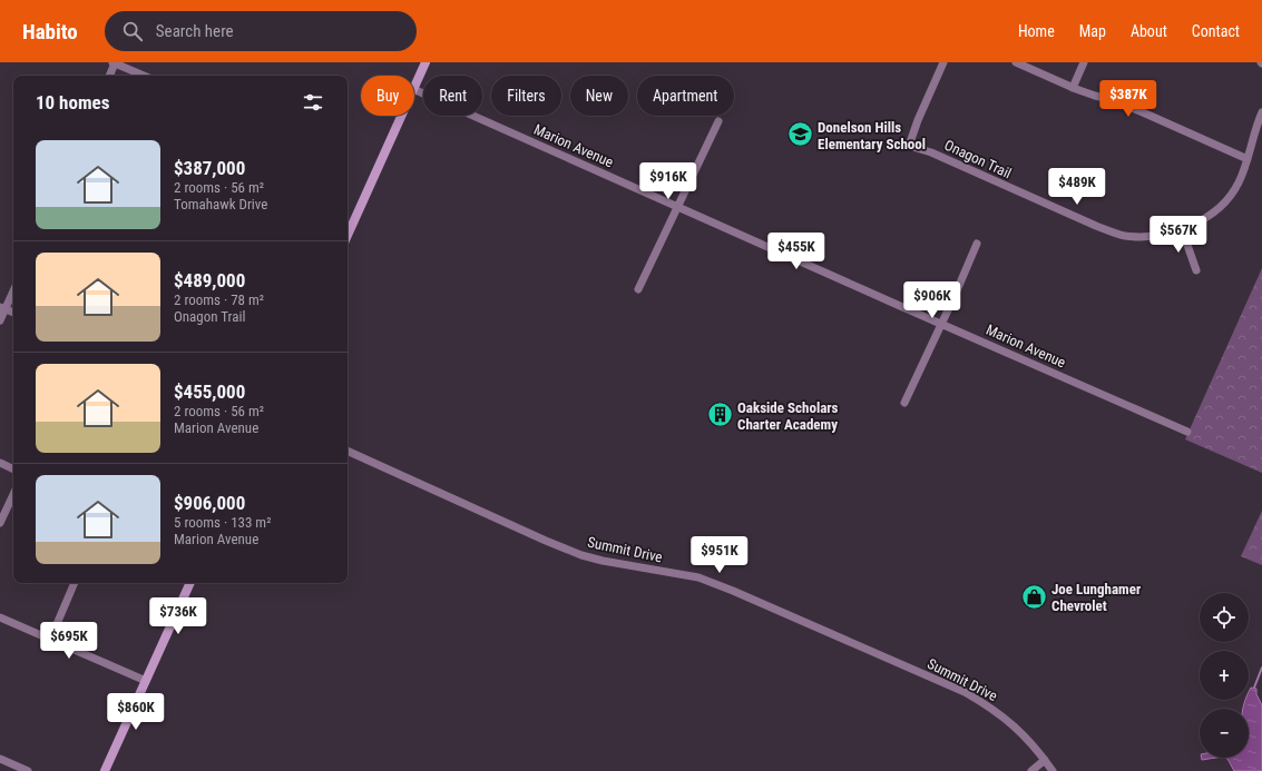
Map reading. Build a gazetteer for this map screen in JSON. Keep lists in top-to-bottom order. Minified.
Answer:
{"streets":{"street":["Marion Avenue","Onagon Trail","Summit Drive"]},"places":{"school or university":["Donelson Hills Elementary School"],"building":["Oakside Scholars Charter Academy"],"shop":["Joe Lunghamer Chevrolet"]},"page":{"header":"Habito","search":"Search here","nav":["Home","Map","About","Contact"],"chip":["Buy","Rent","Filters","New","Apartment"],"heading":"10 homes","price":["$387K","$916K","$489K","$567K","$455K","$906K","$951K","$736K","$695K","$860K"],"list":[{"name":"$387,000","note":"2 rooms · 56 m² · Tomahawk Drive"},{"name":"$489,000","note":"2 rooms · 78 m² · Onagon Trail"},{"name":"$455,000","note":"2 rooms · 56 m² · Marion Avenue"},{"name":"$906,000","note":"5 rooms · 133 m² · Marion Avenue"}],"map_buttons":["+","−"]}}
